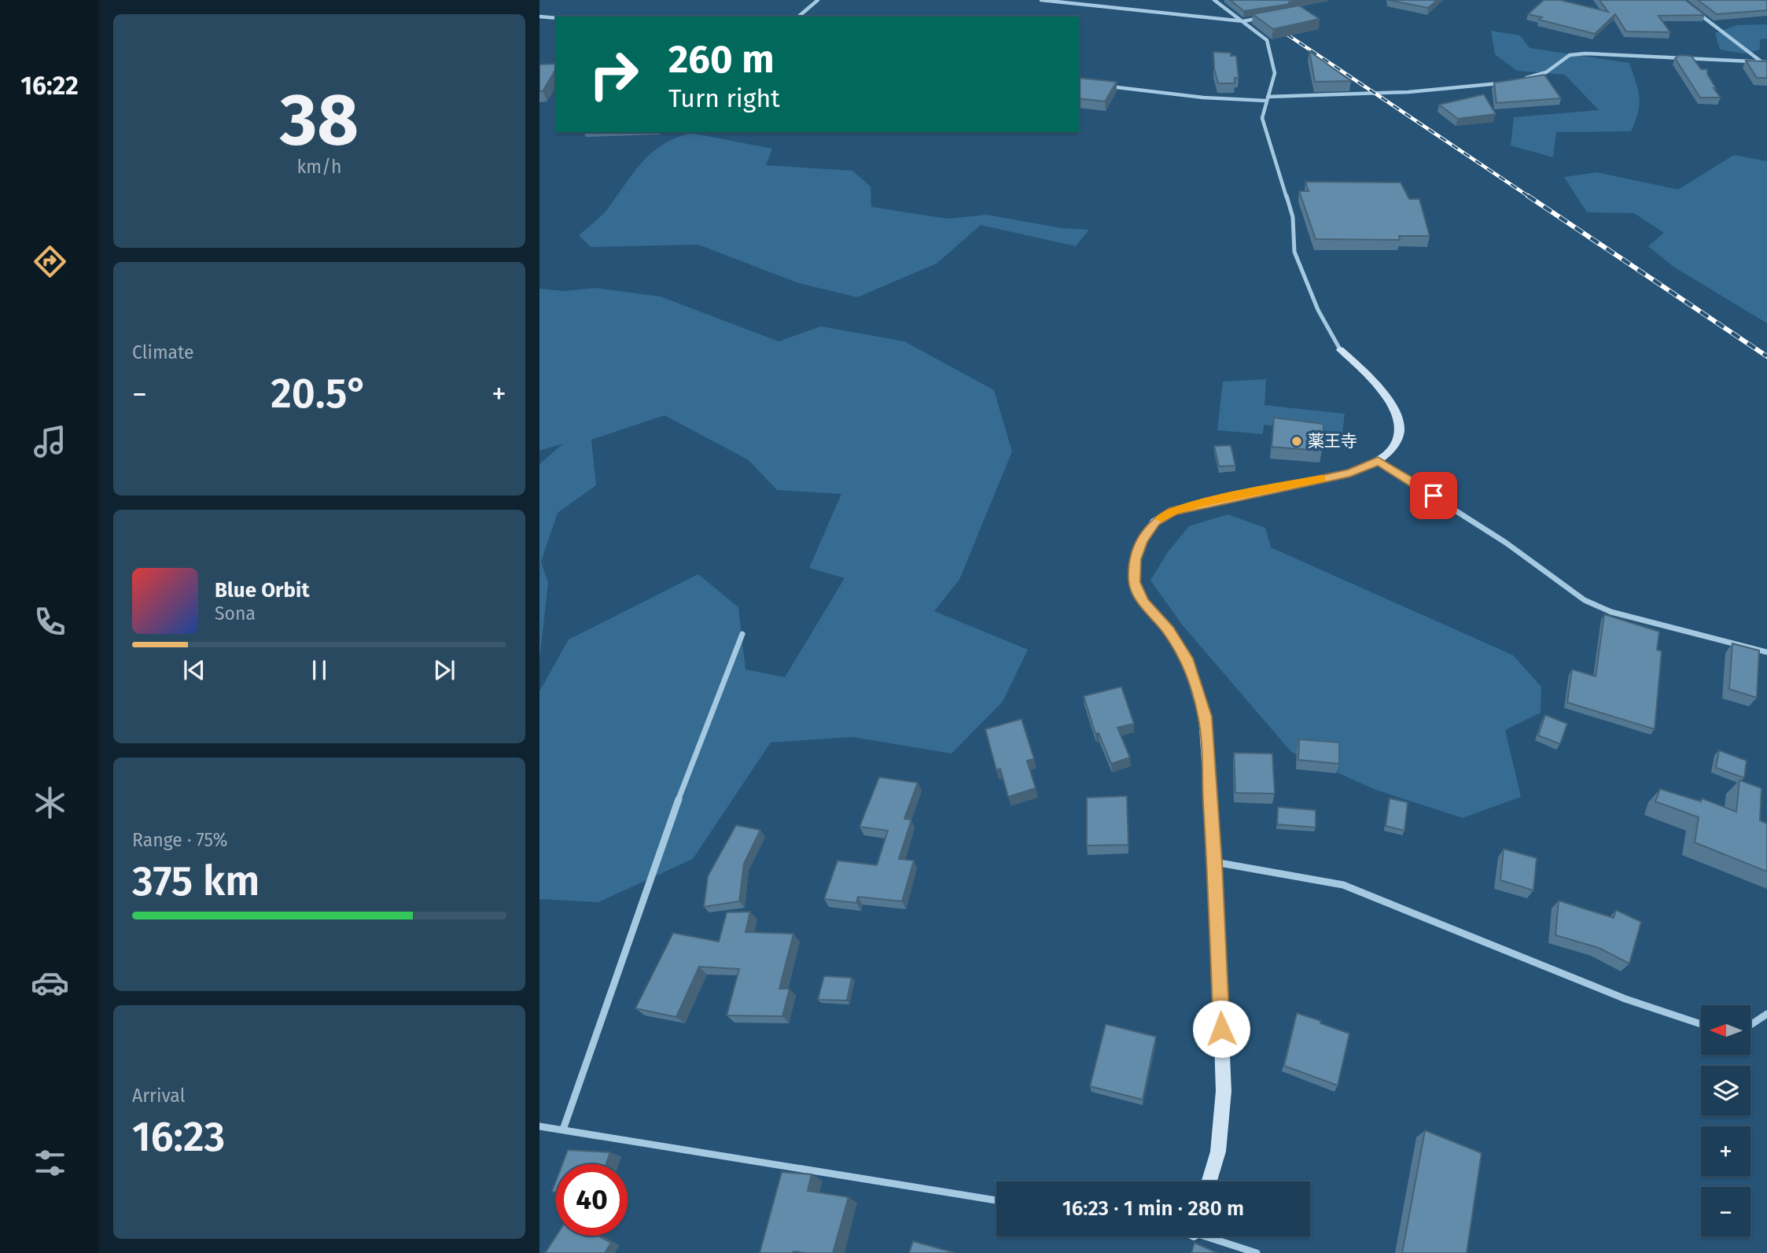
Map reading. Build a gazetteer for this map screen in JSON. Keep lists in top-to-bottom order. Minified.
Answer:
{"places":["薬王寺"],"north":"left","page":{"tabs":"16:22","tile":[["38","km/h"],"Climate",["Range · 75%","375 km"],["Arrival","16:23"]],"turn":["260 m","Turn right"],"heat":["−","20.5°","+"],"song":["Blue Orbit","Sona"],"map_buttons":["+","−"],"limit":"40","trip":"16:23 · 1 min · 280 m"}}
